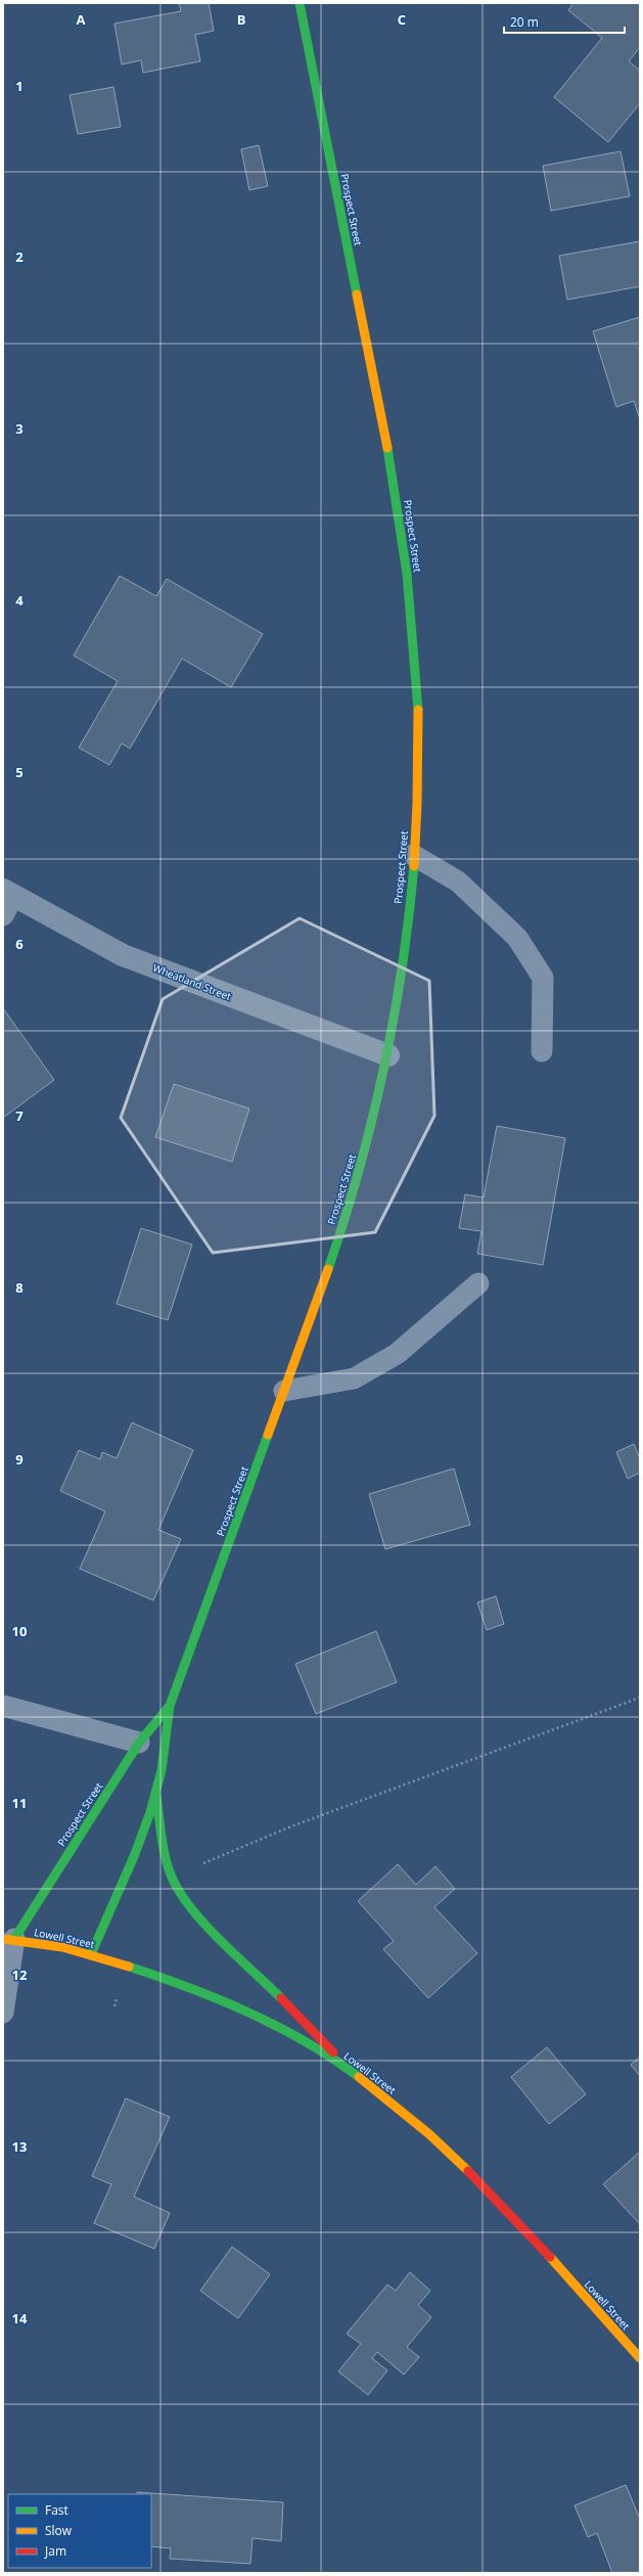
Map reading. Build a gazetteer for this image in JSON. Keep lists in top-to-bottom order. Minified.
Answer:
{"streets":{"street":["Prospect Street","Wheatland Street","Lowell Street"]},"crossings":[["Prospect Street","Wheatland Street"],["Prospect Street","Lowell Street"]],"legend":["Fast","Slow","Jam"],"scale_bar":"20 m","grid":{"columns":["A","B","C"],"rows":["1","2","3","4","5","6","7","8","9","10","11","12","13","14"]}}
